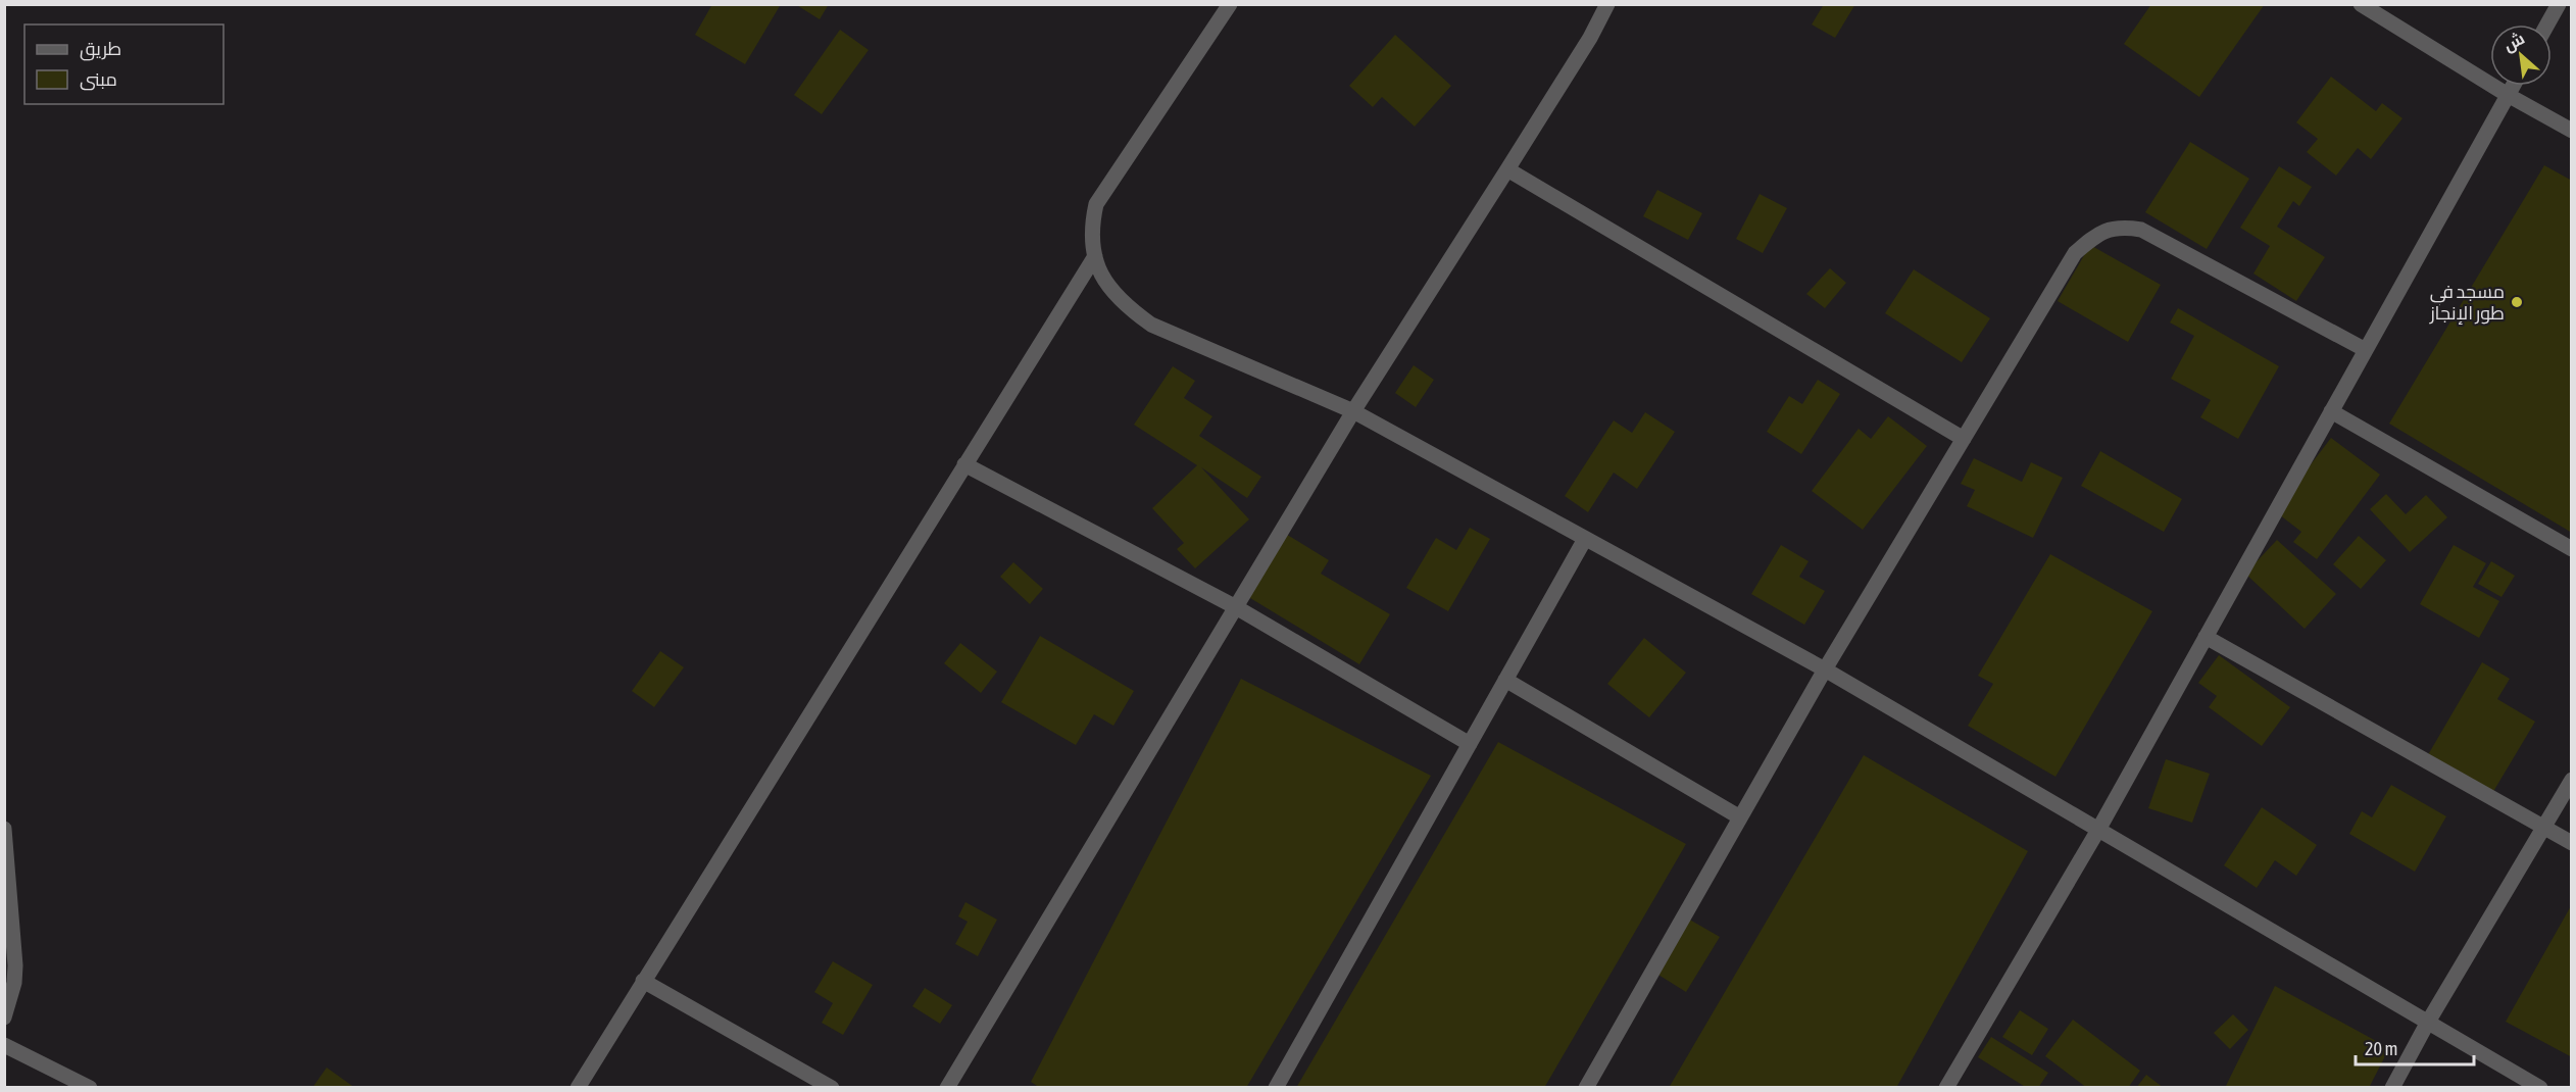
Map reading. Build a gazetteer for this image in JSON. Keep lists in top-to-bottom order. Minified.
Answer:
{"places":["مسجد في طور الإنجاز"],"legend":["طريق","مبنى"],"scale_bar":"20 m","north":"top left"}
